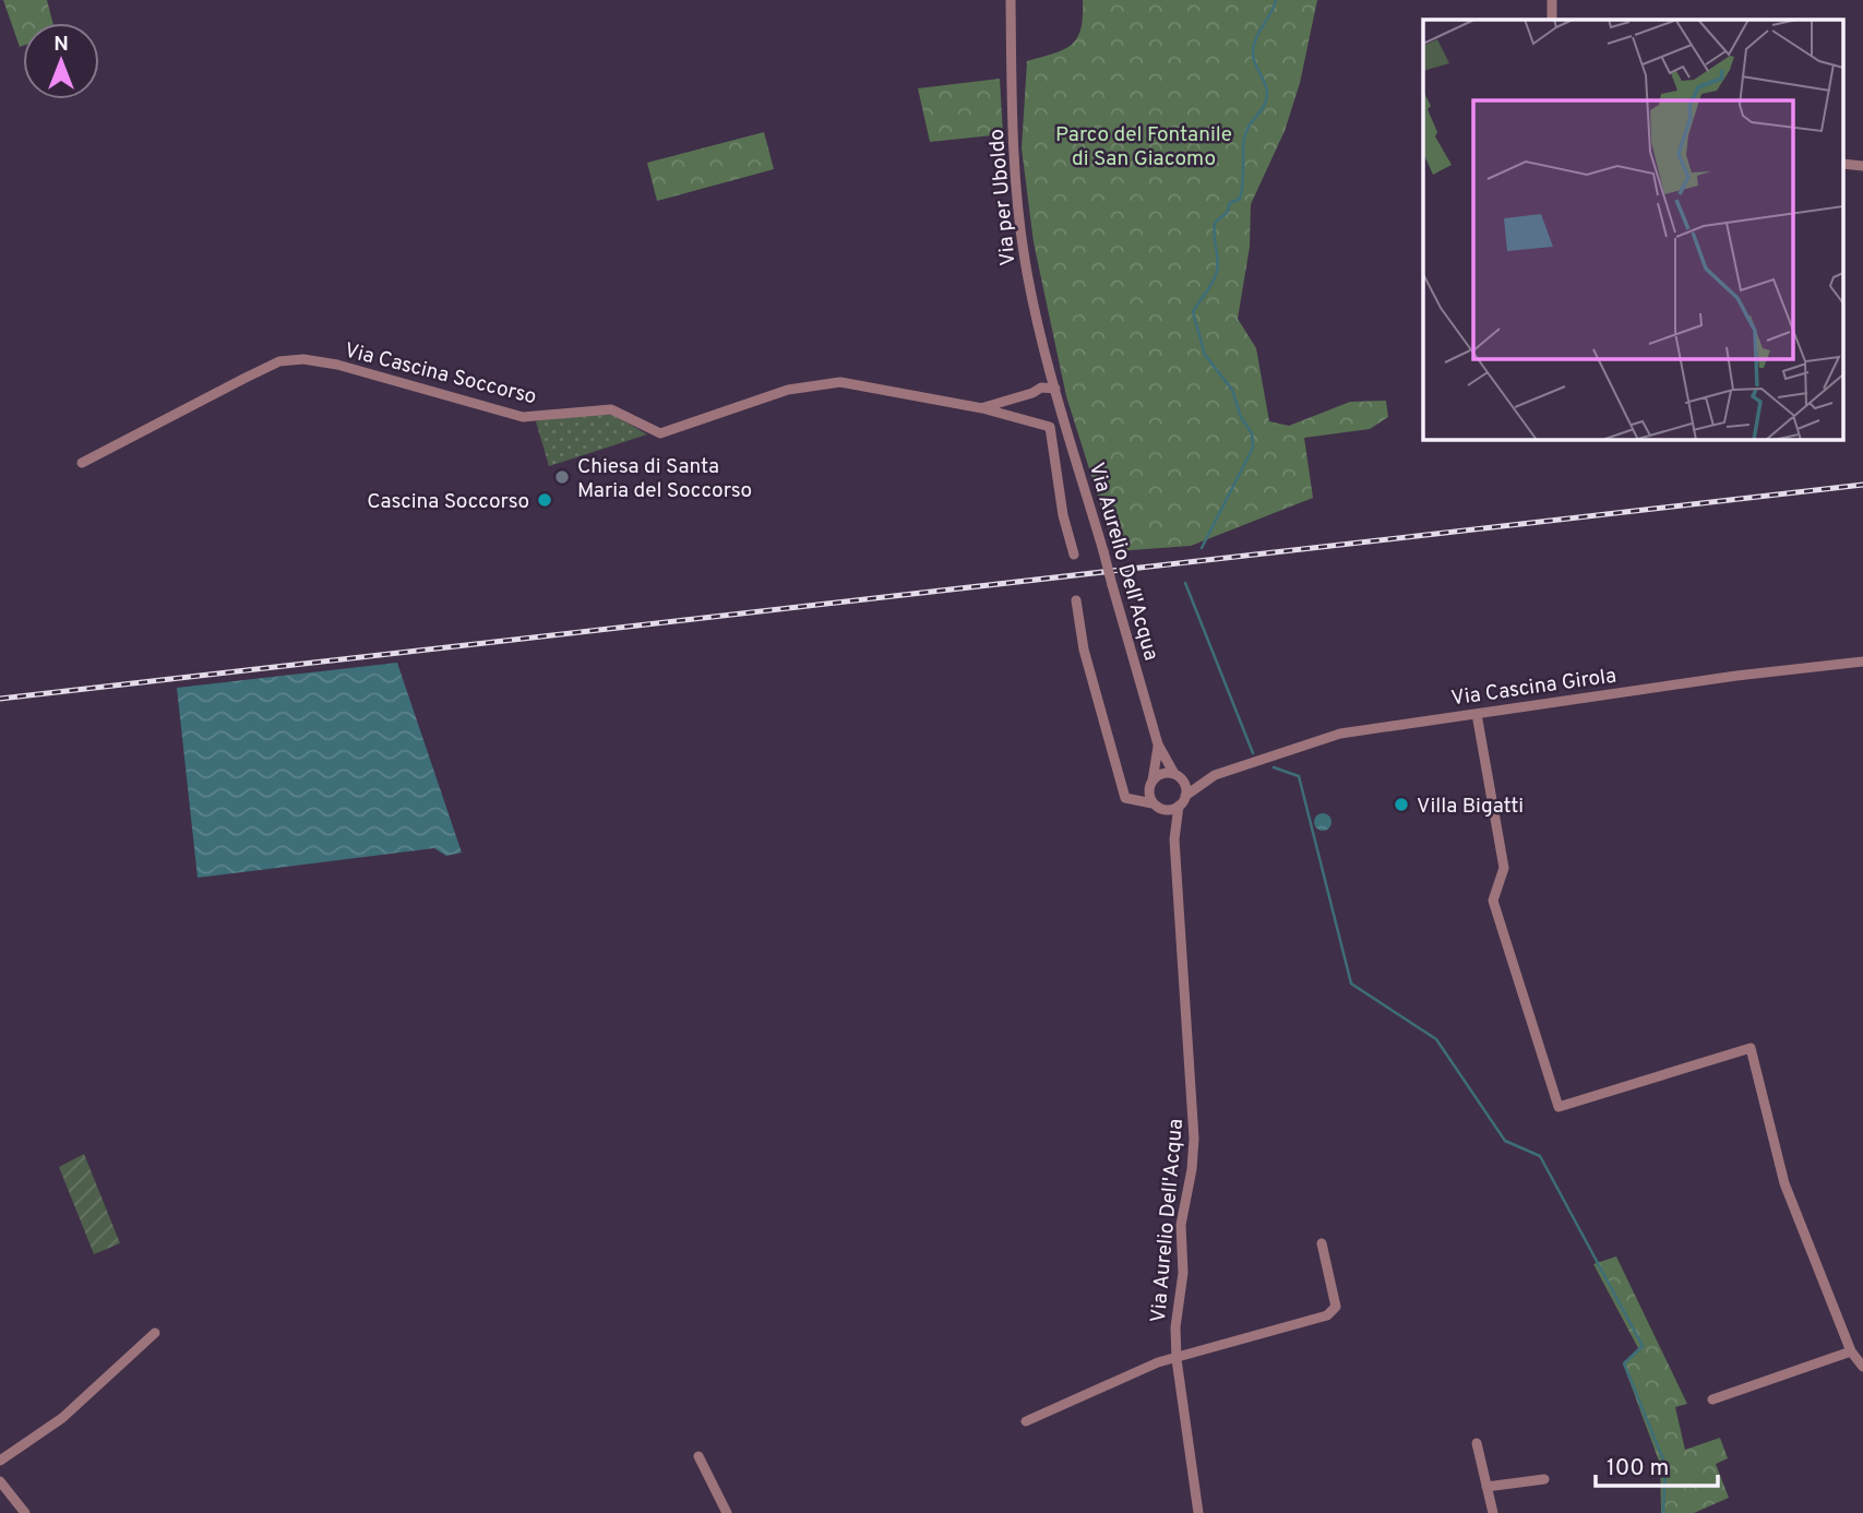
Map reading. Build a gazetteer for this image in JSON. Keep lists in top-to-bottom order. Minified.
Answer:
{"streets":{"street":["Via per Uboldo","Via Cascina Soccorso","Via Aurelio Dell'Acqua","Via Cascina Girola"]},"crossings":[["Via per Uboldo","Via Cascina Soccorso"],["Via per Uboldo","Via Aurelio Dell'Acqua"],["Via Cascina Soccorso","Via Aurelio Dell'Acqua"],["Via Aurelio Dell'Acqua","Via Cascina Girola"]],"parks":["Parco del Fontanile di San Giacomo"],"places":["Chiesa di Santa Maria del Soccorso","Cascina Soccorso","Villa Bigatti"],"scale_bar":"100 m","north":"top"}
